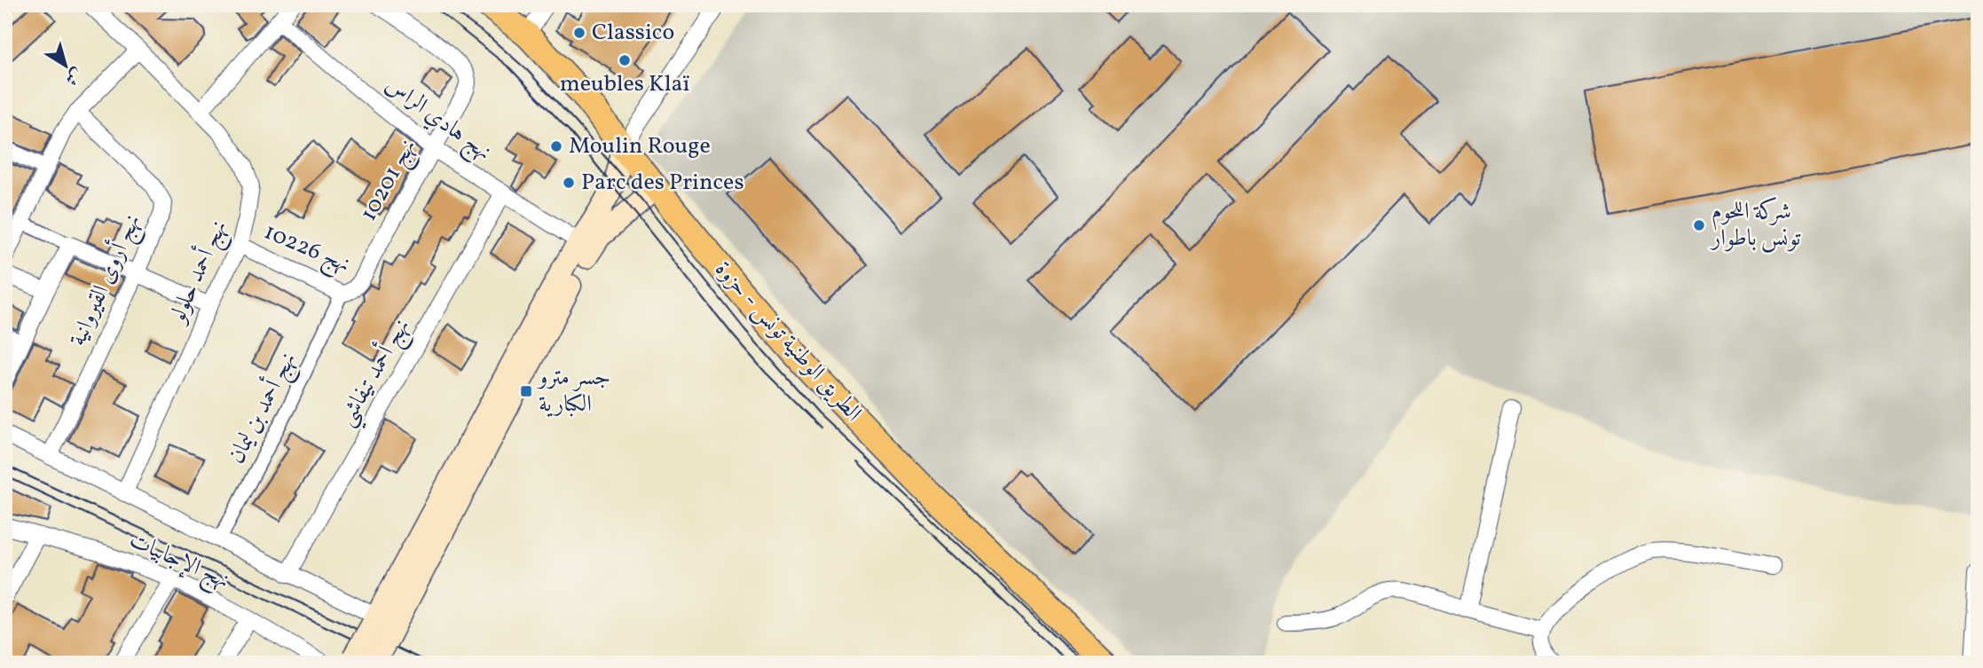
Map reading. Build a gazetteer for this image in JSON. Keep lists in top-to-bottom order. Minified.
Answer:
{"streets":{"main road":["الطريق الوطنية تونس - حزوة"],"street":["نهج هادي الراس","نهج 10201","نهج 10226","نهج أحمد حلولو","نهج أروى القيروانية","نهج أحمد تيفاشي","نهج أحمد بن ليمان","نهج الإجابيات"]},"crossings":[["نهج هادي الراس","نهج 10201"],["نهج هادي الراس","نهج أحمد تيفاشي"],["نهج 10201","نهج 10226"],["نهج 10226","نهج أحمد حلولو"],["نهج 10226","نهج أحمد بن ليمان"]],"places":{"other":["Classico","meubles Klaï","Moulin Rouge","Parc des Princes","شركة اللحوم تونس باطوار"],"transit":["جسر مترو الكبارية"]},"north":"bottom right"}
